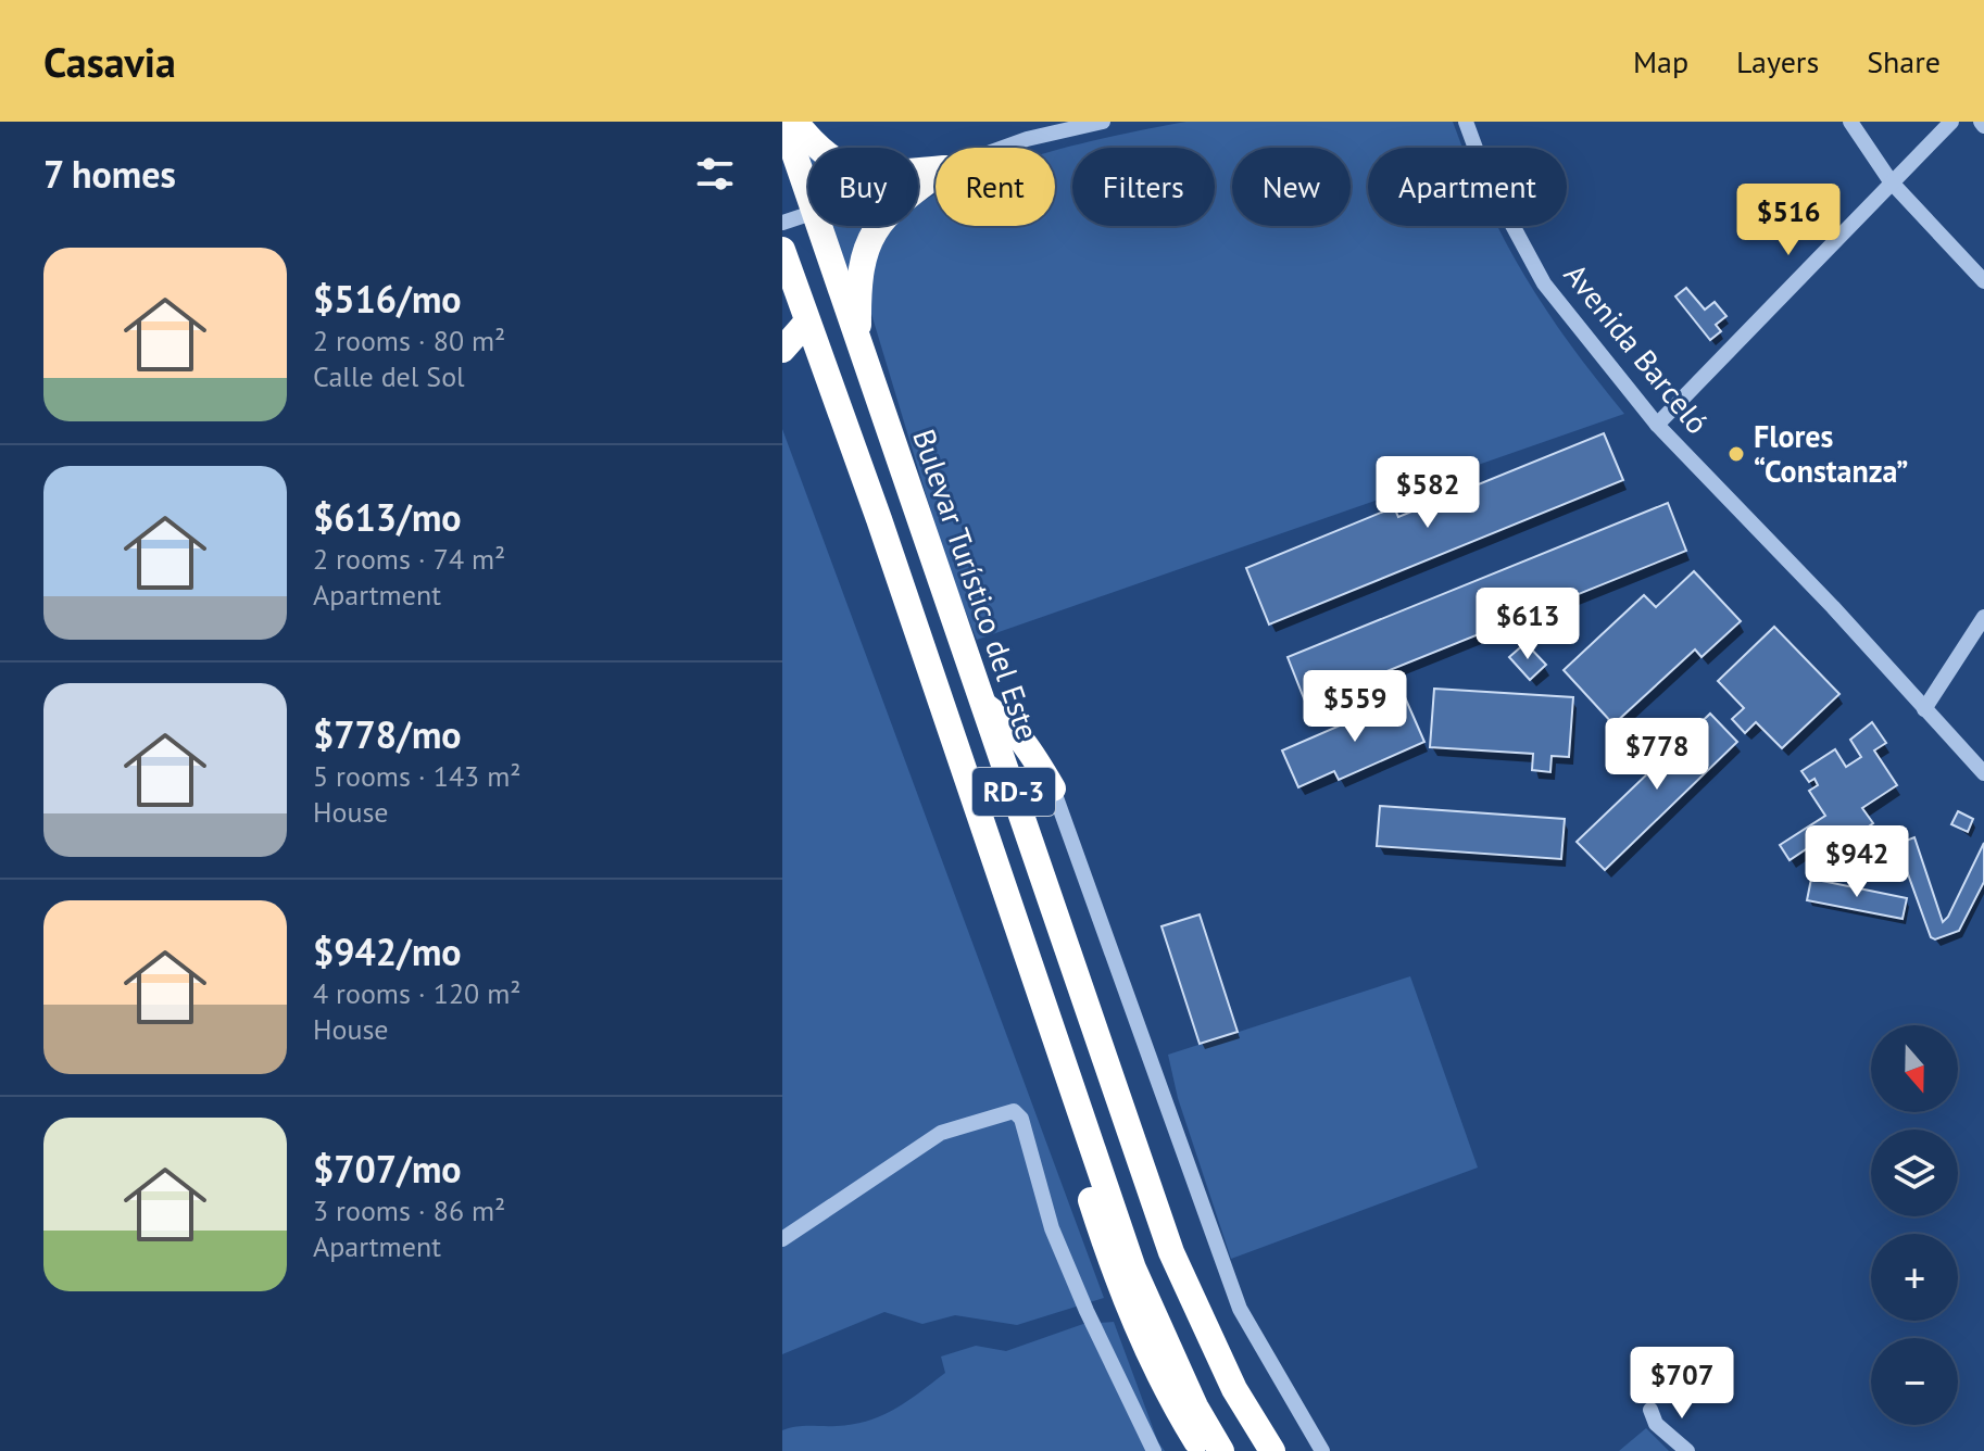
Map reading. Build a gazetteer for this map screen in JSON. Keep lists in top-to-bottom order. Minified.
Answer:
{"streets":{"highway":["Bulevar Turístico del Este","RD-3"],"street":["Avenida Barceló"]},"places":["Flores “Constanza”"],"north":"bottom","page":{"header":"Casavia","nav":["Map","Layers","Share"],"heading":"7 homes","chip":["Buy","Rent","Filters","New","Apartment"],"price":["$516","$582","$613","$559","$778","$942","$707"],"list":[{"name":"$516/mo","note":"2 rooms · 80 m² · Calle del Sol"},{"name":"$613/mo","note":"2 rooms · 74 m² · Apartment"},{"name":"$778/mo","note":"5 rooms · 143 m² · House"},{"name":"$942/mo","note":"4 rooms · 120 m² · House"},{"name":"$707/mo","note":"3 rooms · 86 m² · Apartment"}],"map_buttons":["+","−"]}}
